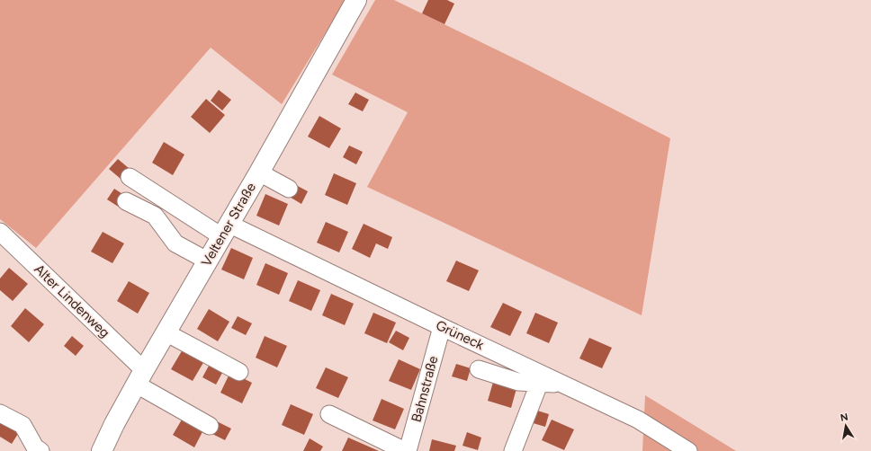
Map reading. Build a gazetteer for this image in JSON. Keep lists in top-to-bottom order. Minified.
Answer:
{"streets":{"main road":["Veltener Straße"],"street":["Alter Lindenweg","Grüneck","Bahnstraße"]},"crossings":[["Veltener Straße","Alter Lindenweg"],["Veltener Straße","Grüneck"],["Grüneck","Bahnstraße"]],"north":"top"}
